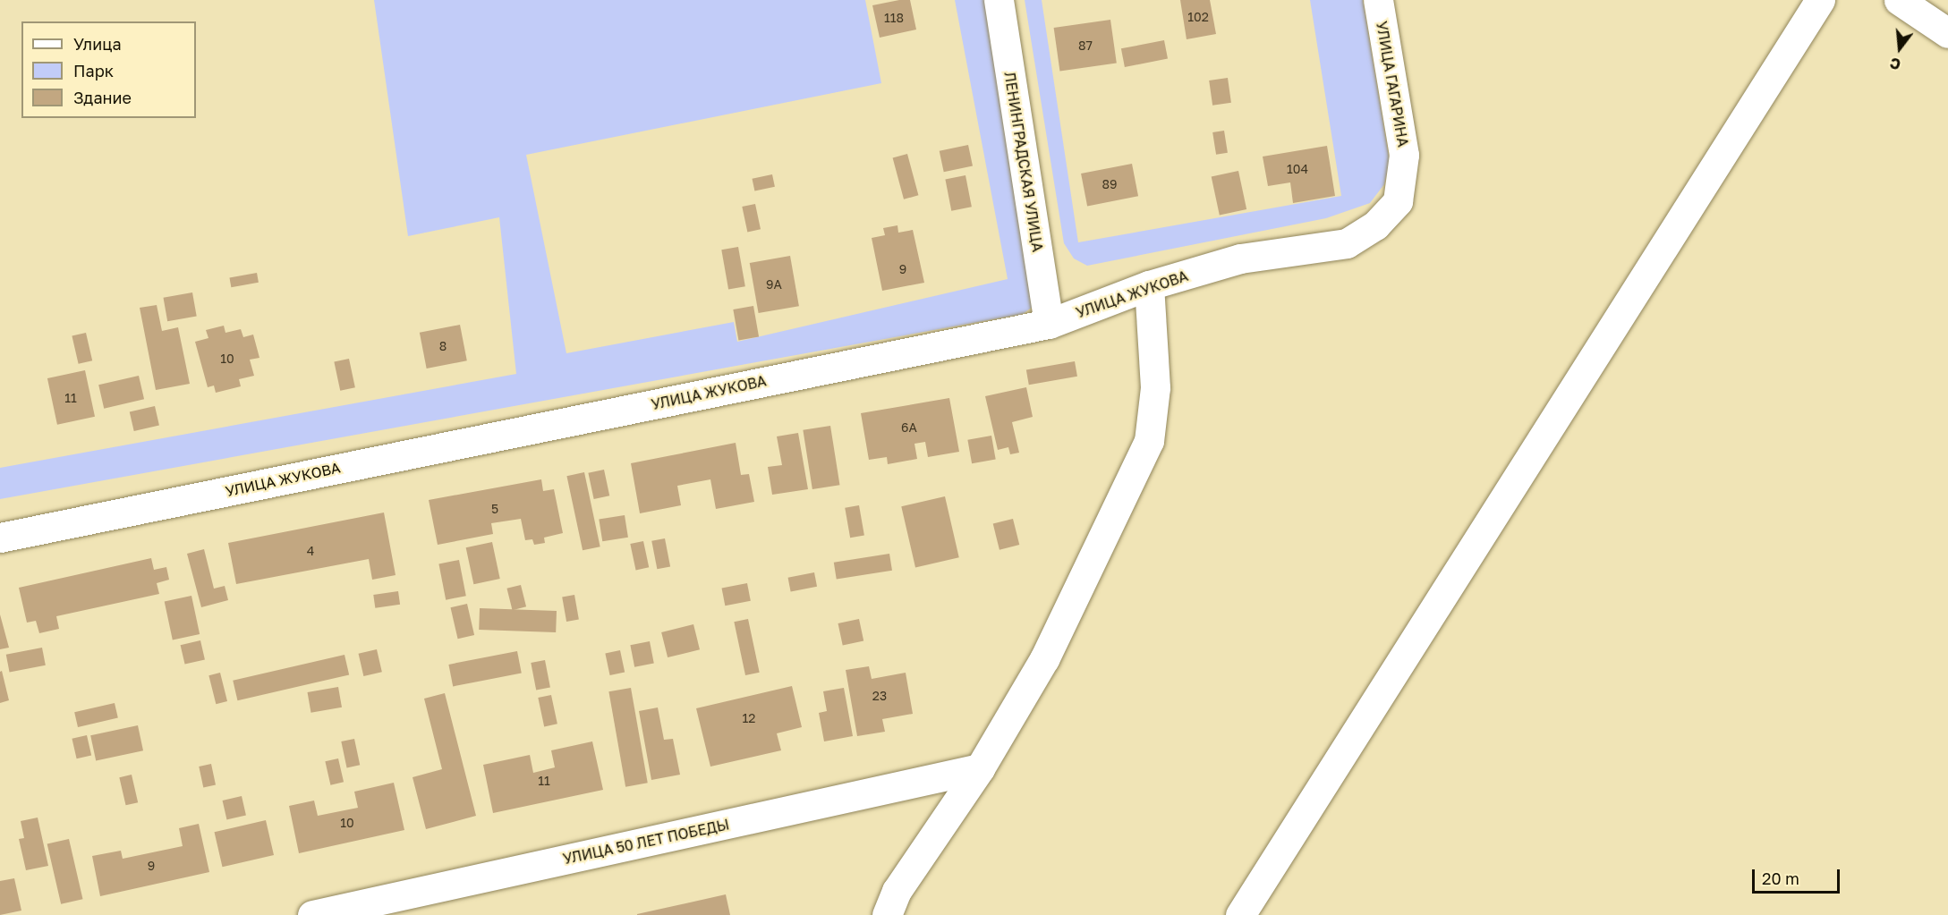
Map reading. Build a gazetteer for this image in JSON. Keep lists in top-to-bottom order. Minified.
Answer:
{"streets":{"street":["УЛИЦА ГАГАРИНА","ЛЕНИНГРАДСКАЯ УЛИЦА","УЛИЦА ЖУКОВА","УЛИЦА 50 ЛЕТ ПОБЕДЫ"]},"crossings":[["УЛИЦА ГАГАРИНА","УЛИЦА ЖУКОВА"],["ЛЕНИНГРАДСКАЯ УЛИЦА","УЛИЦА ЖУКОВА"]],"house_numbers":["102","118","87","104","89","9","9А","8","10","11","6А","5","4","23","12","11","10","9"],"legend":["Улица","Парк","Здание"],"scale_bar":"20 m","north":"bottom"}
